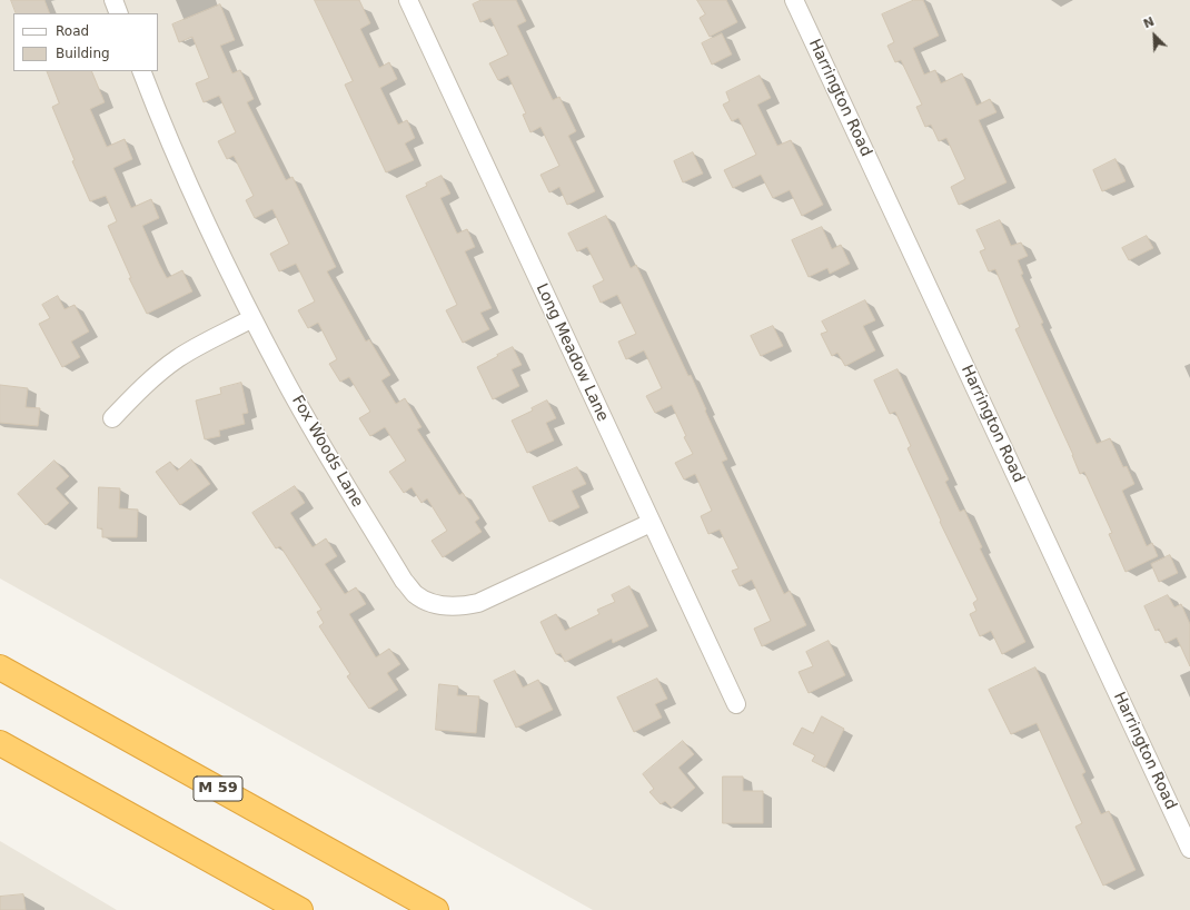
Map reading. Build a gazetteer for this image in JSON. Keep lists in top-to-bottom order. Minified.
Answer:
{"streets":{"highway":["M 59"],"street":["Harrington Road","Long Meadow Lane","Fox Woods Lane"]},"crossings":[["Long Meadow Lane","Fox Woods Lane"]],"legend":["Road","Building"],"north":"top left"}
